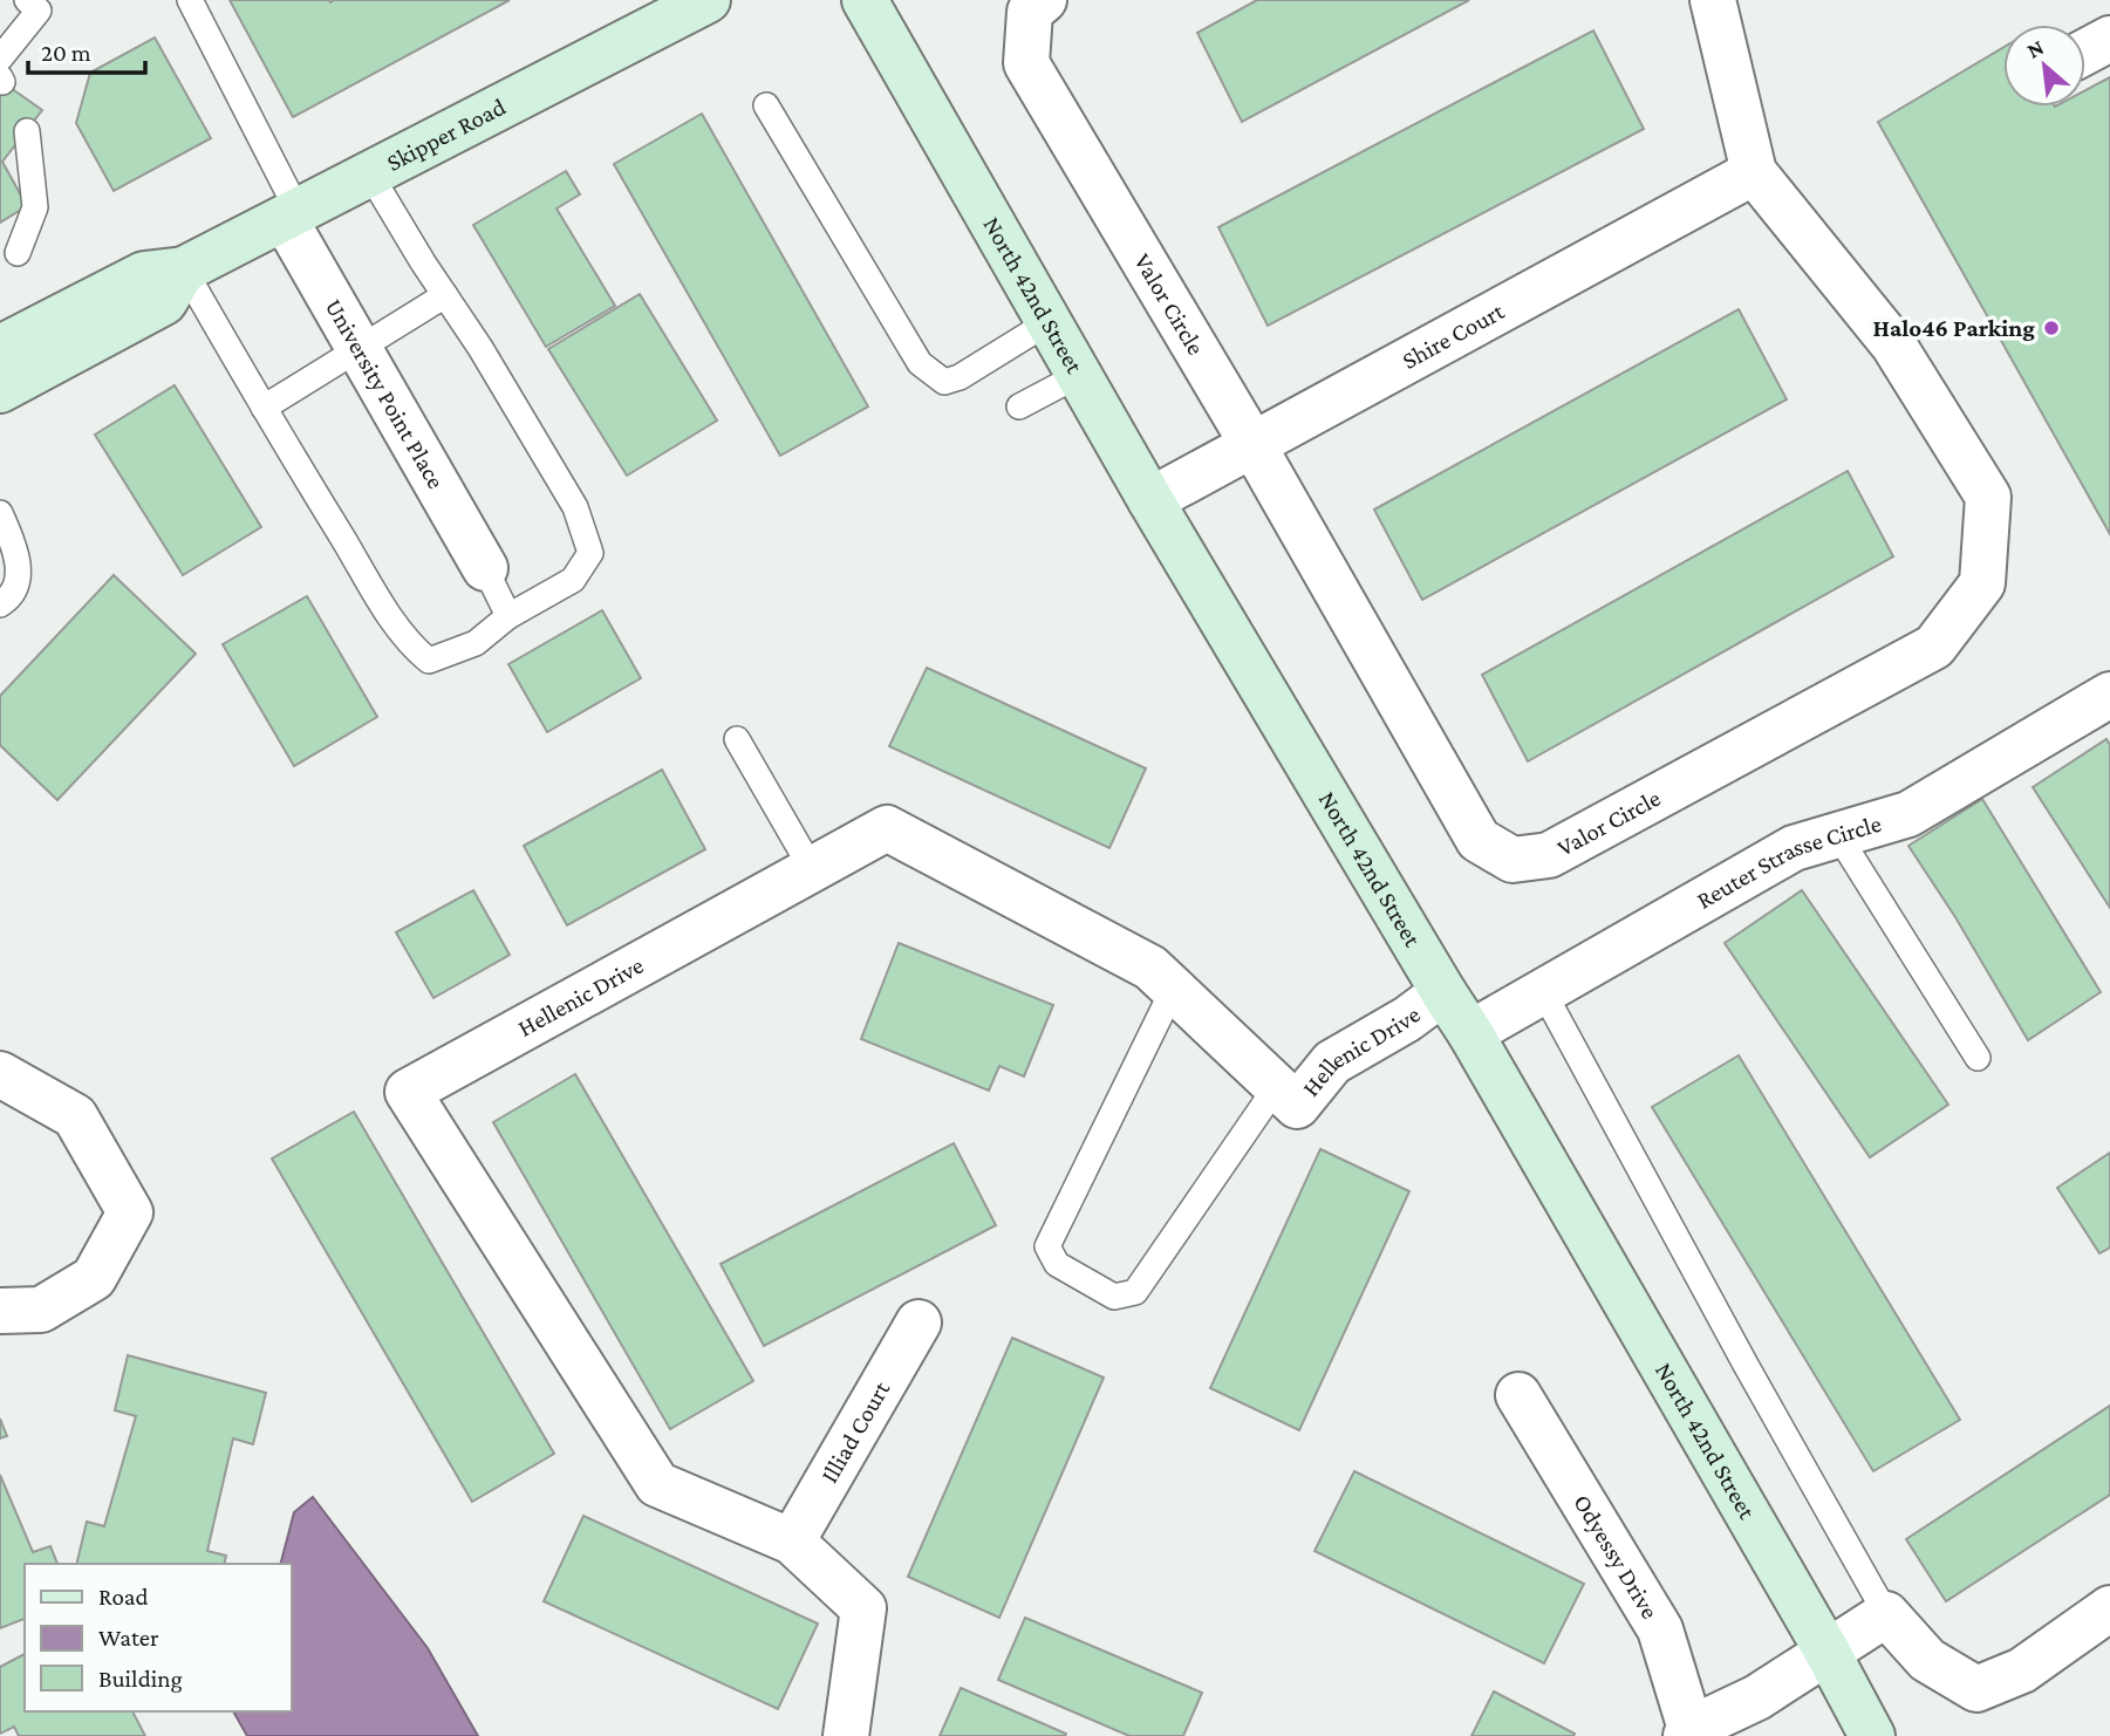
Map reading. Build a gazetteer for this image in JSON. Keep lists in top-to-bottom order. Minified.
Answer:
{"streets":{"street":["Skipper Road","North 42nd Street","Valor Circle","Shire Court","University Point Place","Reuter Strasse Circle","Hellenic Drive","Illiad Court","Odyessy Drive"]},"crossings":[["Skipper Road","University Point Place"],["North 42nd Street","Shire Court"],["North 42nd Street","Reuter Strasse Circle"],["North 42nd Street","Hellenic Drive"],["Valor Circle","Shire Court"],["Hellenic Drive","Illiad Court"]],"places":["Halo46 Parking"],"legend":["Road","Water","Building"],"scale_bar":"20 m","north":"top left"}
